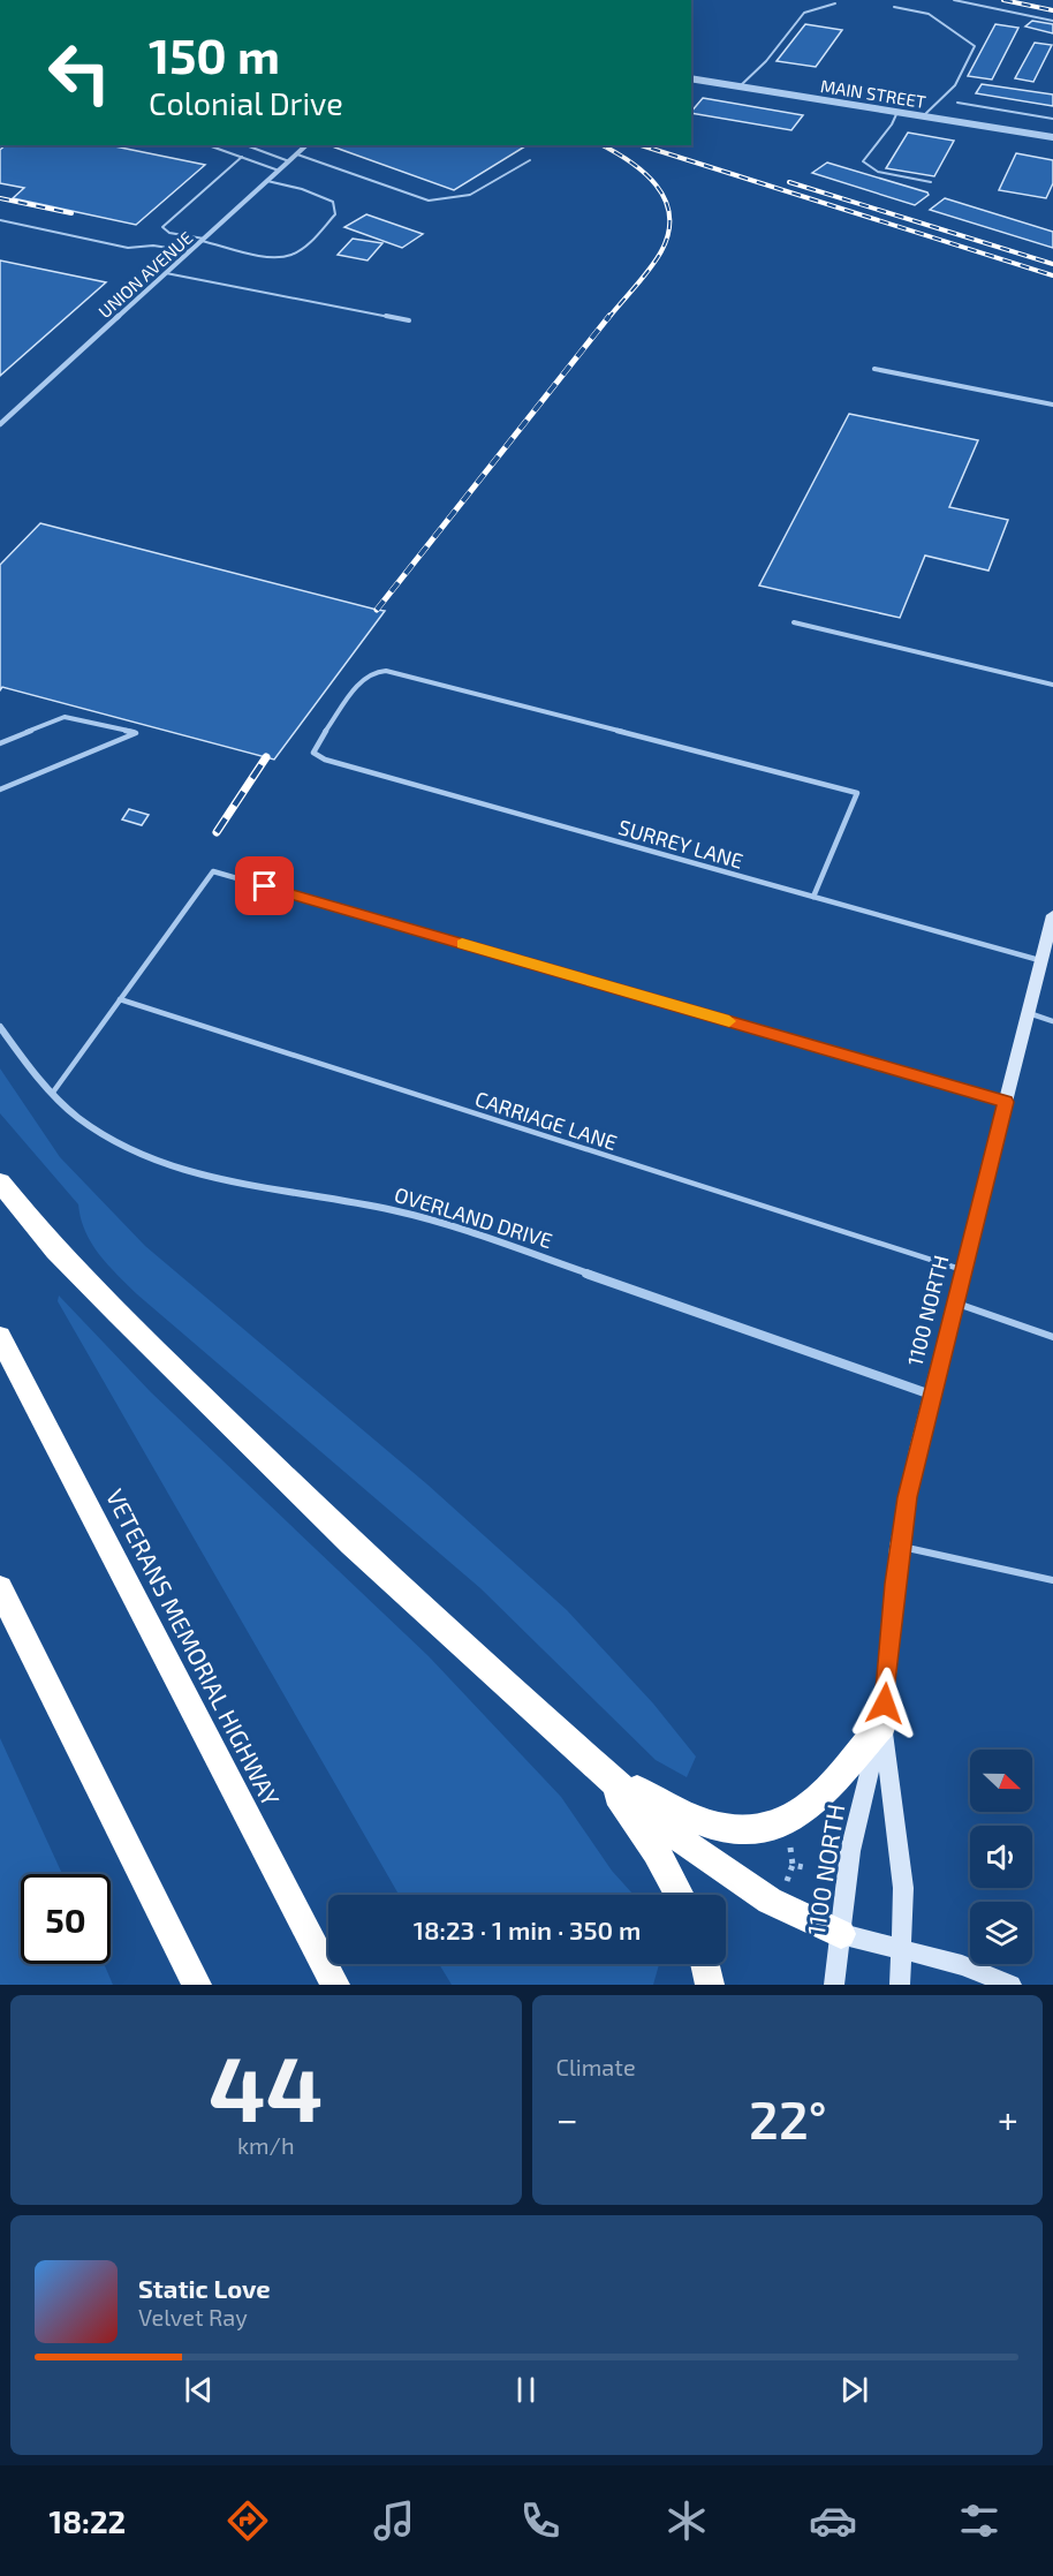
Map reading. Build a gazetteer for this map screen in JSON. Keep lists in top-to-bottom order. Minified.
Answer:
{"streets":{"highway":["VETERANS MEMORIAL HIGHWAY"],"main road":["1100 NORTH"],"street":["MAIN STREET","UNION AVENUE","OVERLAND DRIVE"],"lane":["SURREY LANE","CARRIAGE LANE"]},"crossings":[["SURREY LANE","1100 NORTH"],["CARRIAGE LANE","1100 NORTH"],["OVERLAND DRIVE","1100 NORTH"]],"north":"right","page":{"turn":["150 m","Colonial Drive"],"limit":"50","trip":"18:23 · 1 min · 350 m","tile":[["44","km/h"],"Climate"],"heat":["−","22°","+"],"song":["Static Love","Velvet Ray"],"tabs":"18:22"}}
